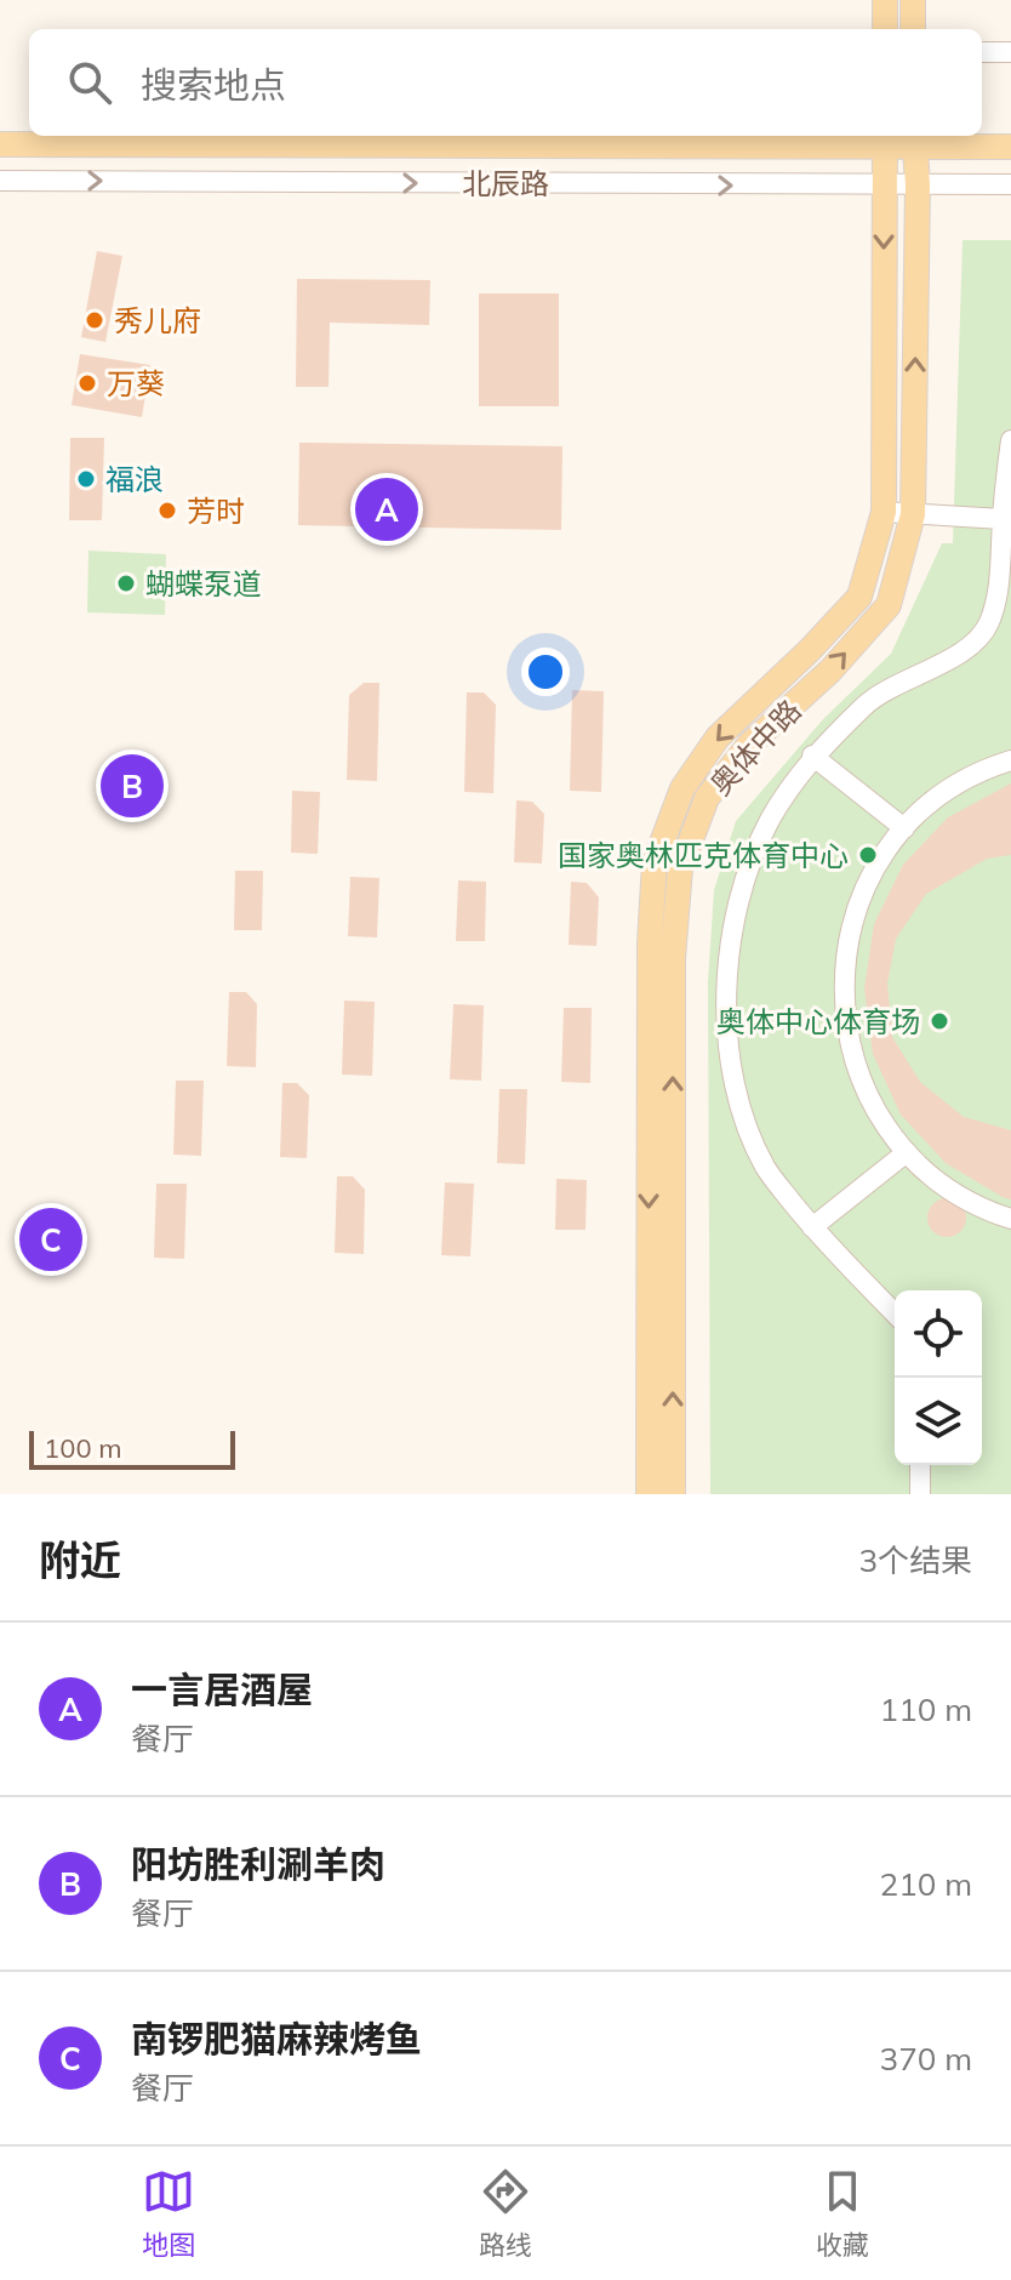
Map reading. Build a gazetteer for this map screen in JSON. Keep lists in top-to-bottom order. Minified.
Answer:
{"streets":{"main road":["北辰路","奥体中路"]},"crossings":[["北辰路","奥体中路"]],"places":["秀儿府","万葵","福浪","芳时","蝴蝶泵道","国家奥林匹克体育中心","奥体中心体育场"],"scale_bar":"100 m","page":{"search":"搜索地点","pins":["A","B","C"],"scale":"100 m","heading":["附近","3个结果"],"list":[{"mark":"A","name":"一言居酒屋","note":"餐厅","value":"110 m"},{"mark":"B","name":"阳坊胜利涮羊肉","note":"餐厅","value":"210 m"},{"mark":"C","name":"南锣肥猫麻辣烤鱼","note":"餐厅","value":"370 m"}],"nav":["地图","路线","收藏"]}}
